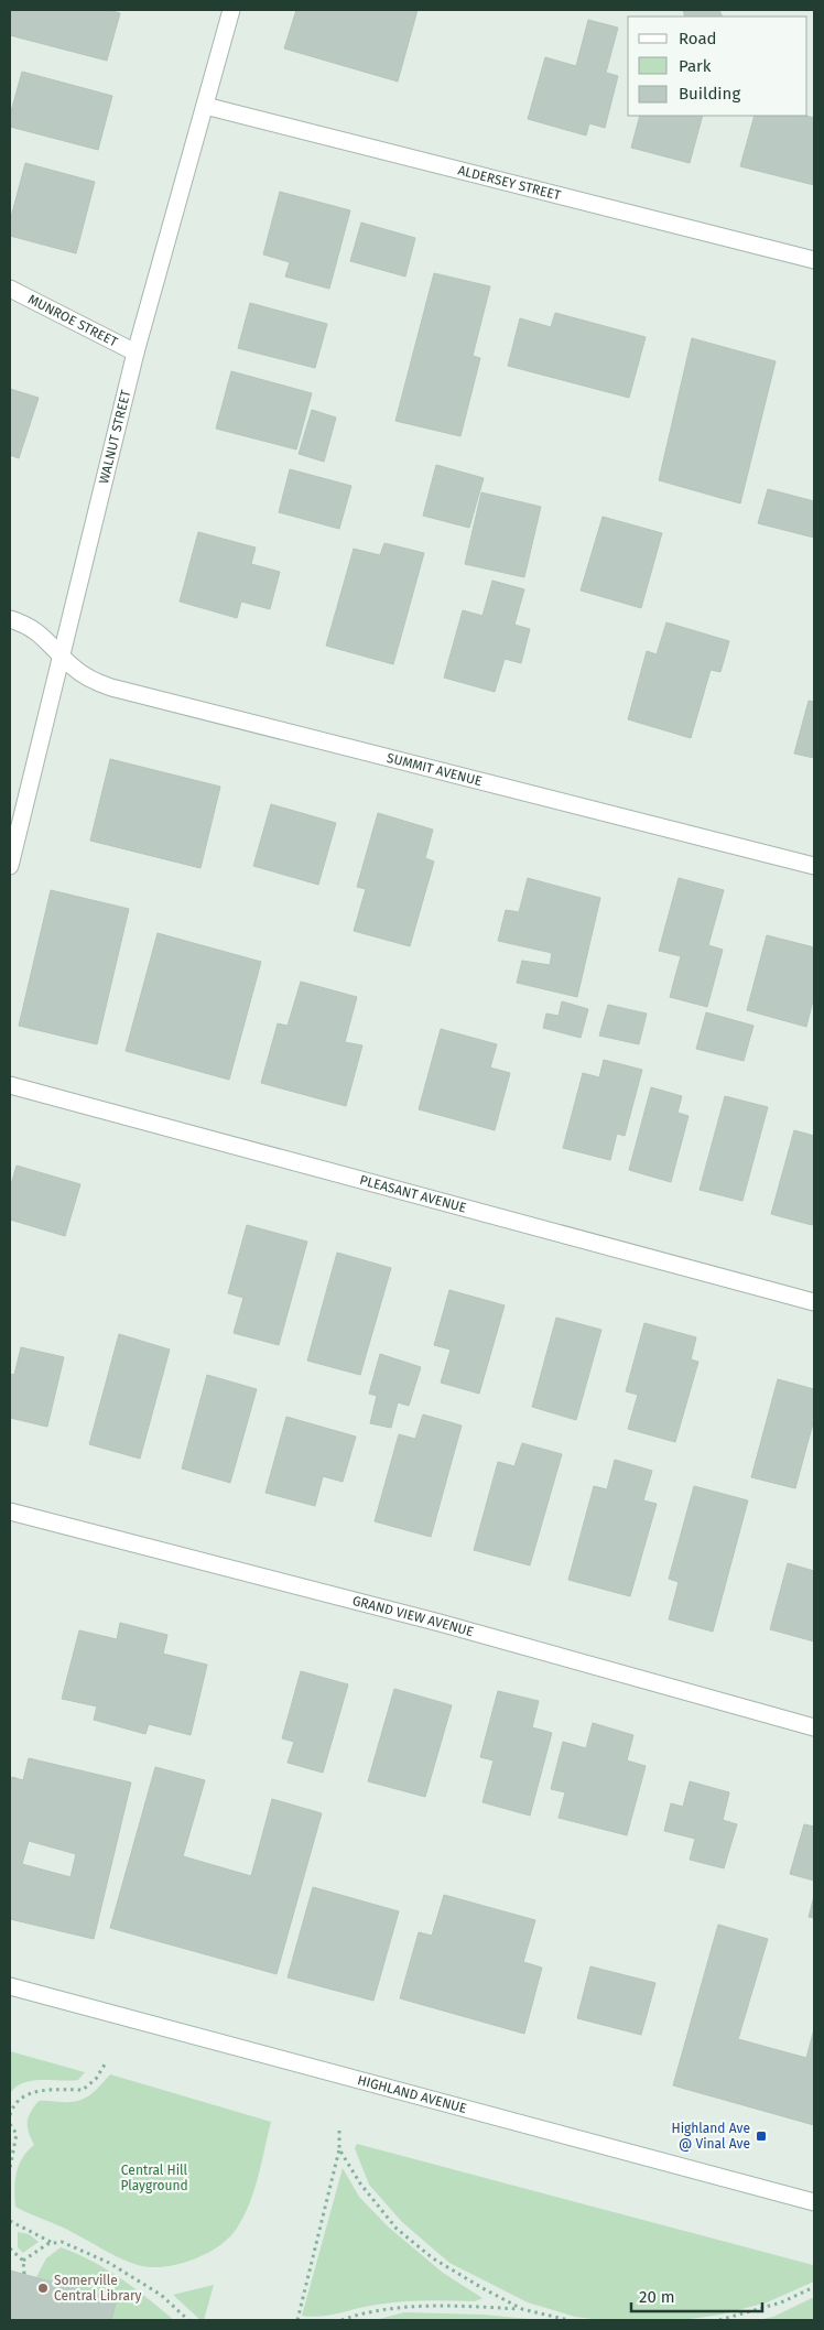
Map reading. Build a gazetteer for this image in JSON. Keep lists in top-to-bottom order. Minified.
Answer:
{"streets":{"street":["ALDERSEY STREET","MUNROE STREET","WALNUT STREET","SUMMIT AVENUE","PLEASANT AVENUE","GRAND VIEW AVENUE","HIGHLAND AVENUE"]},"crossings":[["ALDERSEY STREET","WALNUT STREET"],["MUNROE STREET","WALNUT STREET"],["WALNUT STREET","SUMMIT AVENUE"]],"parks":["Central Hill Playground"],"places":{"transit":["Highland Ave @ Vinal Ave"],"other":["Somerville Central Library"]},"legend":["Road","Park","Building"],"scale_bar":"20 m"}
